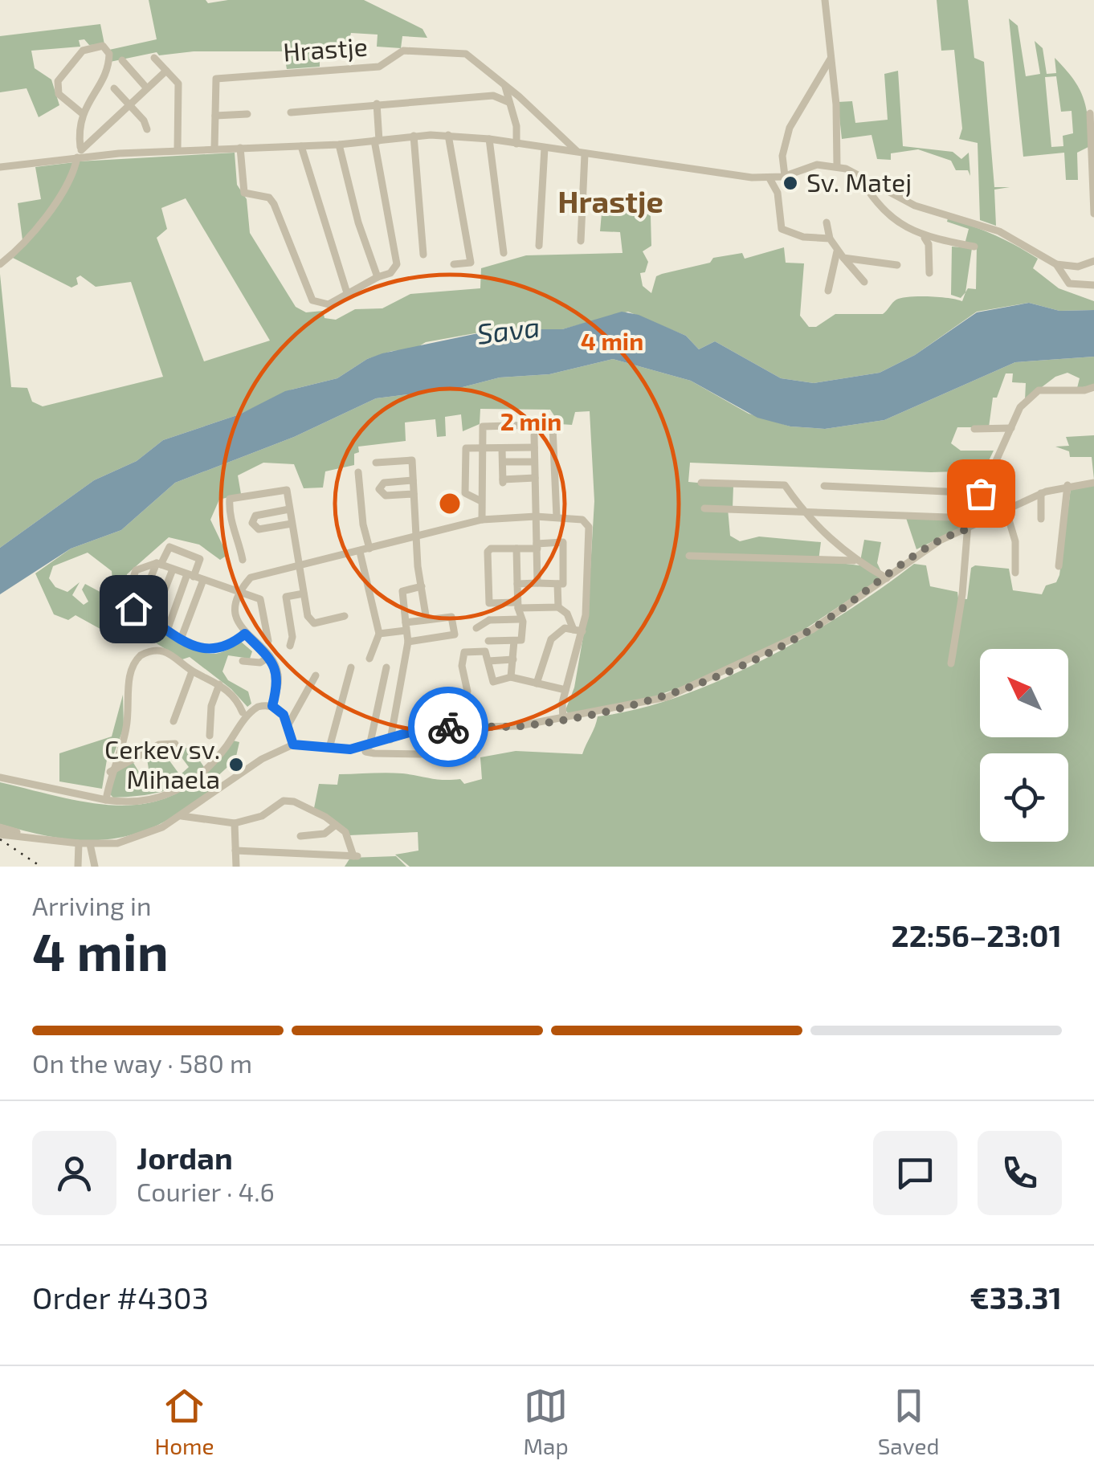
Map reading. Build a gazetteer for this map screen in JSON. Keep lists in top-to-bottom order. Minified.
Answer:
{"streets":{"street":["Hrastje"]},"districts":["Hrastje"],"water":["Sava"],"places":["Sv. Matej","Cerkev sv. Mihaela"],"north":"top left","page":{"heading":["4 min","Arriving in","22:56–23:01"],"panel":["Jordan","Courier · 4.6","Order #4303","€33.31"],"bar":"On the way · 580 m","tabs":["Home","Map","Saved"]},"rings":["4 min","2 min"]}
